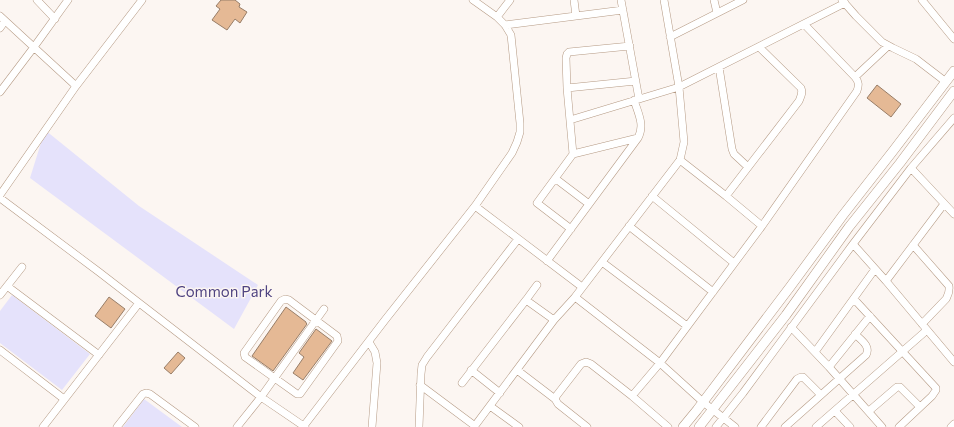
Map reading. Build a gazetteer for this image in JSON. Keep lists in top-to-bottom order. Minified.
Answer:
{"parks":["Common Park"]}
